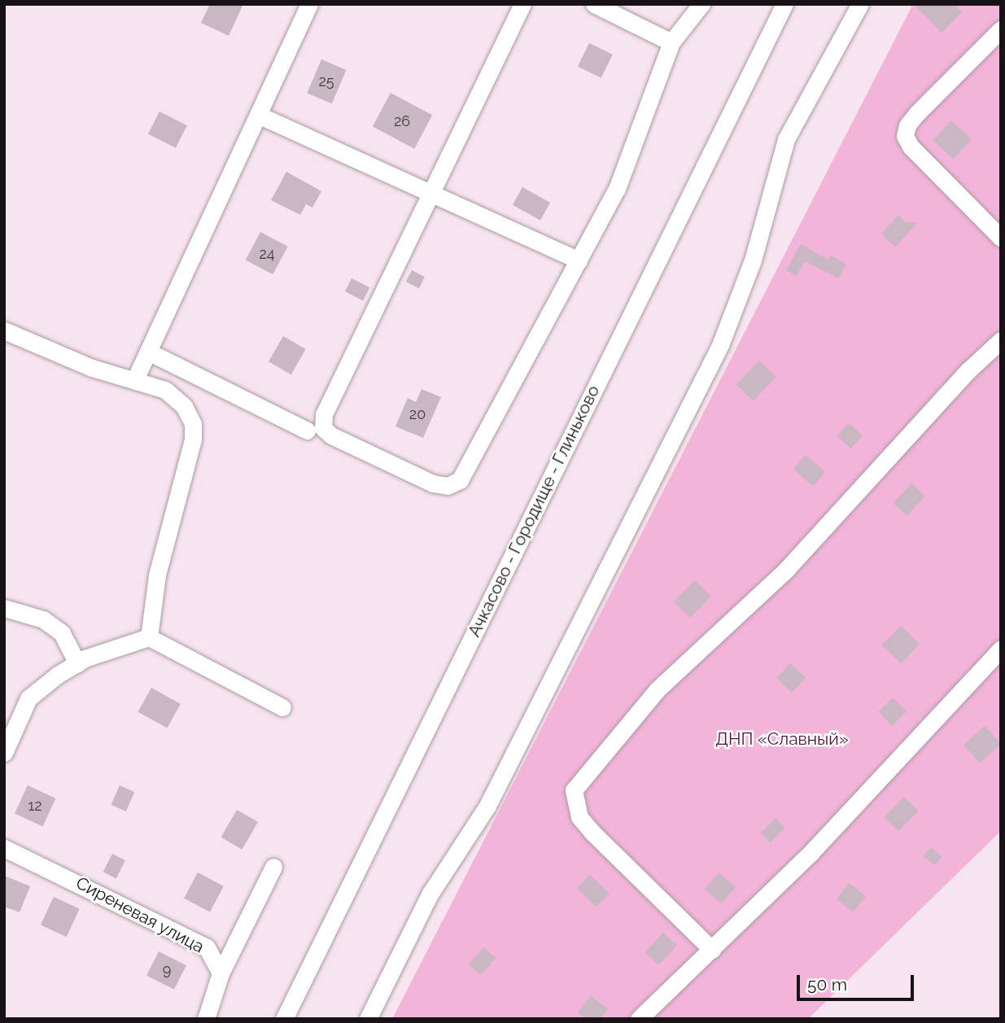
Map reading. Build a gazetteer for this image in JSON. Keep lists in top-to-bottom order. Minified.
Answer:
{"streets":{"street":["Ачкасово - Городище - Глиньково","Сиреневая улица"]},"parks":["ДНП «Славный»"],"house_numbers":["25","26","24","20","12","9"],"scale_bar":"50 m"}
